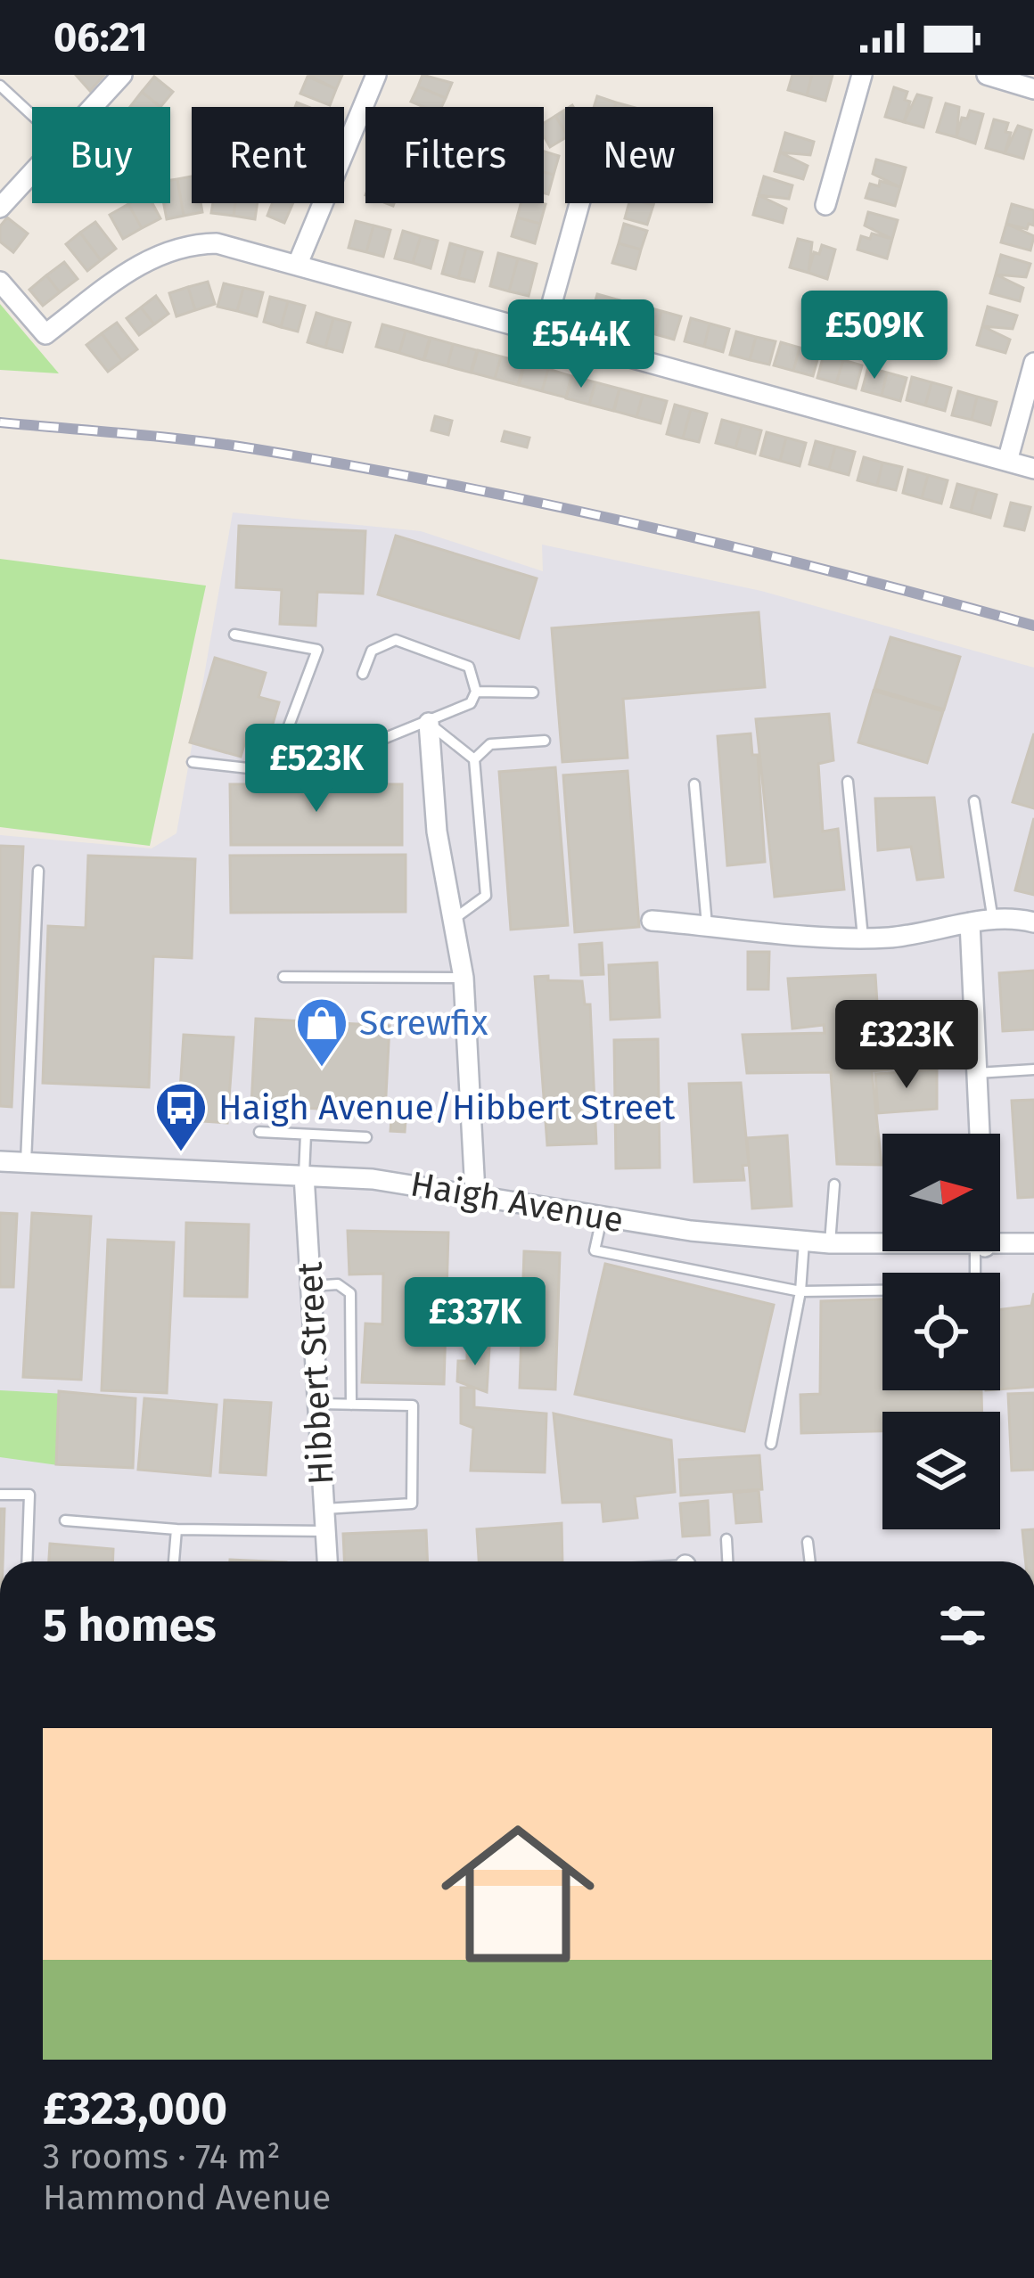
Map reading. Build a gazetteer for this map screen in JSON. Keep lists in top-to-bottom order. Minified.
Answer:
{"streets":{"street":["Haigh Avenue","Hibbert Street"]},"crossings":[["Haigh Avenue","Hibbert Street"]],"places":{"shop":["Screwfix"],"bus stop":["Haigh Avenue/Hibbert Street"]},"north":"right","page":{"status":"06:21","chip":["Buy","Rent","Filters","New"],"price":["£509K","£544K","£523K","£323K","£337K"],"heading":"5 homes","list":[{"name":"£323,000","note":"3 rooms · 74 m² · Hammond Avenue"}]}}
